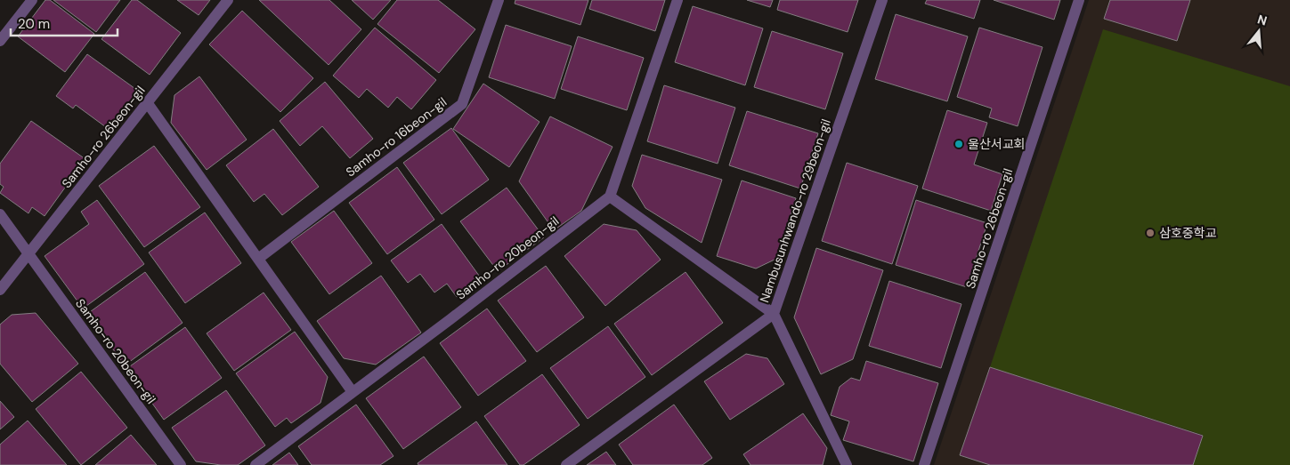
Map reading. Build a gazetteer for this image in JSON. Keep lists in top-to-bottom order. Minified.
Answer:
{"streets":{"street":["Samho-ro 26beon-gil","Samho-ro 16beon-gil","Nambusunhwando-ro 29beon-gil","Samho-ro 20beon-gil"]},"crossings":[["Samho-ro 26beon-gil","Samho-ro 20beon-gil"]],"places":["울산서교회","삼호중학교"],"scale_bar":"20 m","north":"top"}
